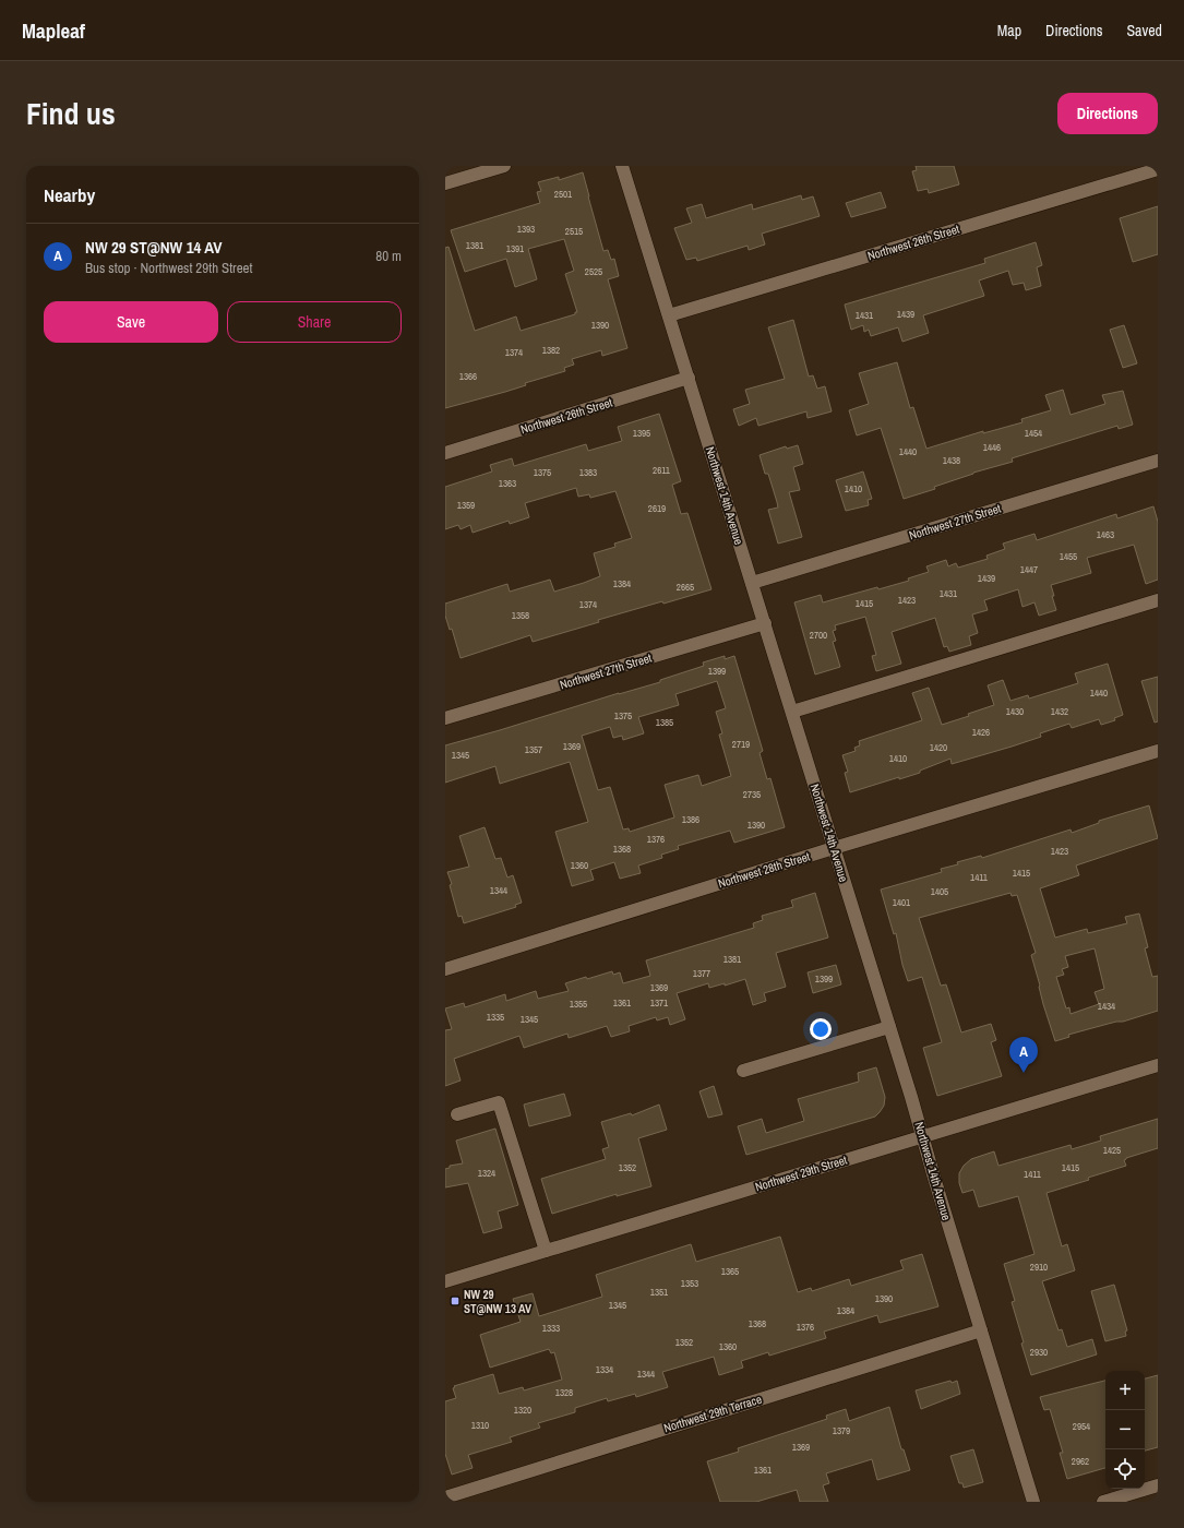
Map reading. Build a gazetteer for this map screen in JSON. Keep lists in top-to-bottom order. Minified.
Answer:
{"streets":{"street":["Northwest 26th Street","Northwest 14th Avenue","Northwest 27th Street","Northwest 28th Street","Northwest 29th Street","Northwest 29th Terrace"]},"crossings":[["Northwest 26th Street","Northwest 14th Avenue"],["Northwest 14th Avenue","Northwest 27th Street"],["Northwest 14th Avenue","Northwest 28th Street"],["Northwest 14th Avenue","Northwest 29th Street"],["Northwest 14th Avenue","Northwest 29th Terrace"]],"places":{"transit":["NW 29 ST@NW 13 AV"]},"house_numbers":["2501","1393","2515","1381","1391","2525","1439","1431","1390","1382","1374","1366","1395","1454","1446","1440","1438","2611","1375","1383","1363","1410","1359","2619","1463","1455","1447","1439","1384","2665","1431","1423","1415","1374","1358","2700","1399","1440","1430","1432","1375","1385","1426","2719","1369","1420","1357","1345","1410","2735","1386","1390","1376","1368","1423","1360","1415","1411","1344","1405","1401","1381","1377","1399","1369","1361","1371","1355","1434","1335","1345","1425","1352","1415","1324","1411","2910","1365","1353","1351","1390","1345","1384","1368","1376","1333","1352","1360","2930","1334","1344","1328","1320","1310","2954","1379","1369","2962","1361"],"page":{"header":"Mapleaf","nav":["Map","Directions","Saved"],"title":"Find us","buttons":["Directions",["Save","Share"]],"heading":"Nearby","list":[{"mark":"A","name":"NW 29 ST@NW 14 AV","note":"Bus stop · Northwest 29th Street","value":"80 m"}],"pins":"A","map_buttons":["+","−"]}}
